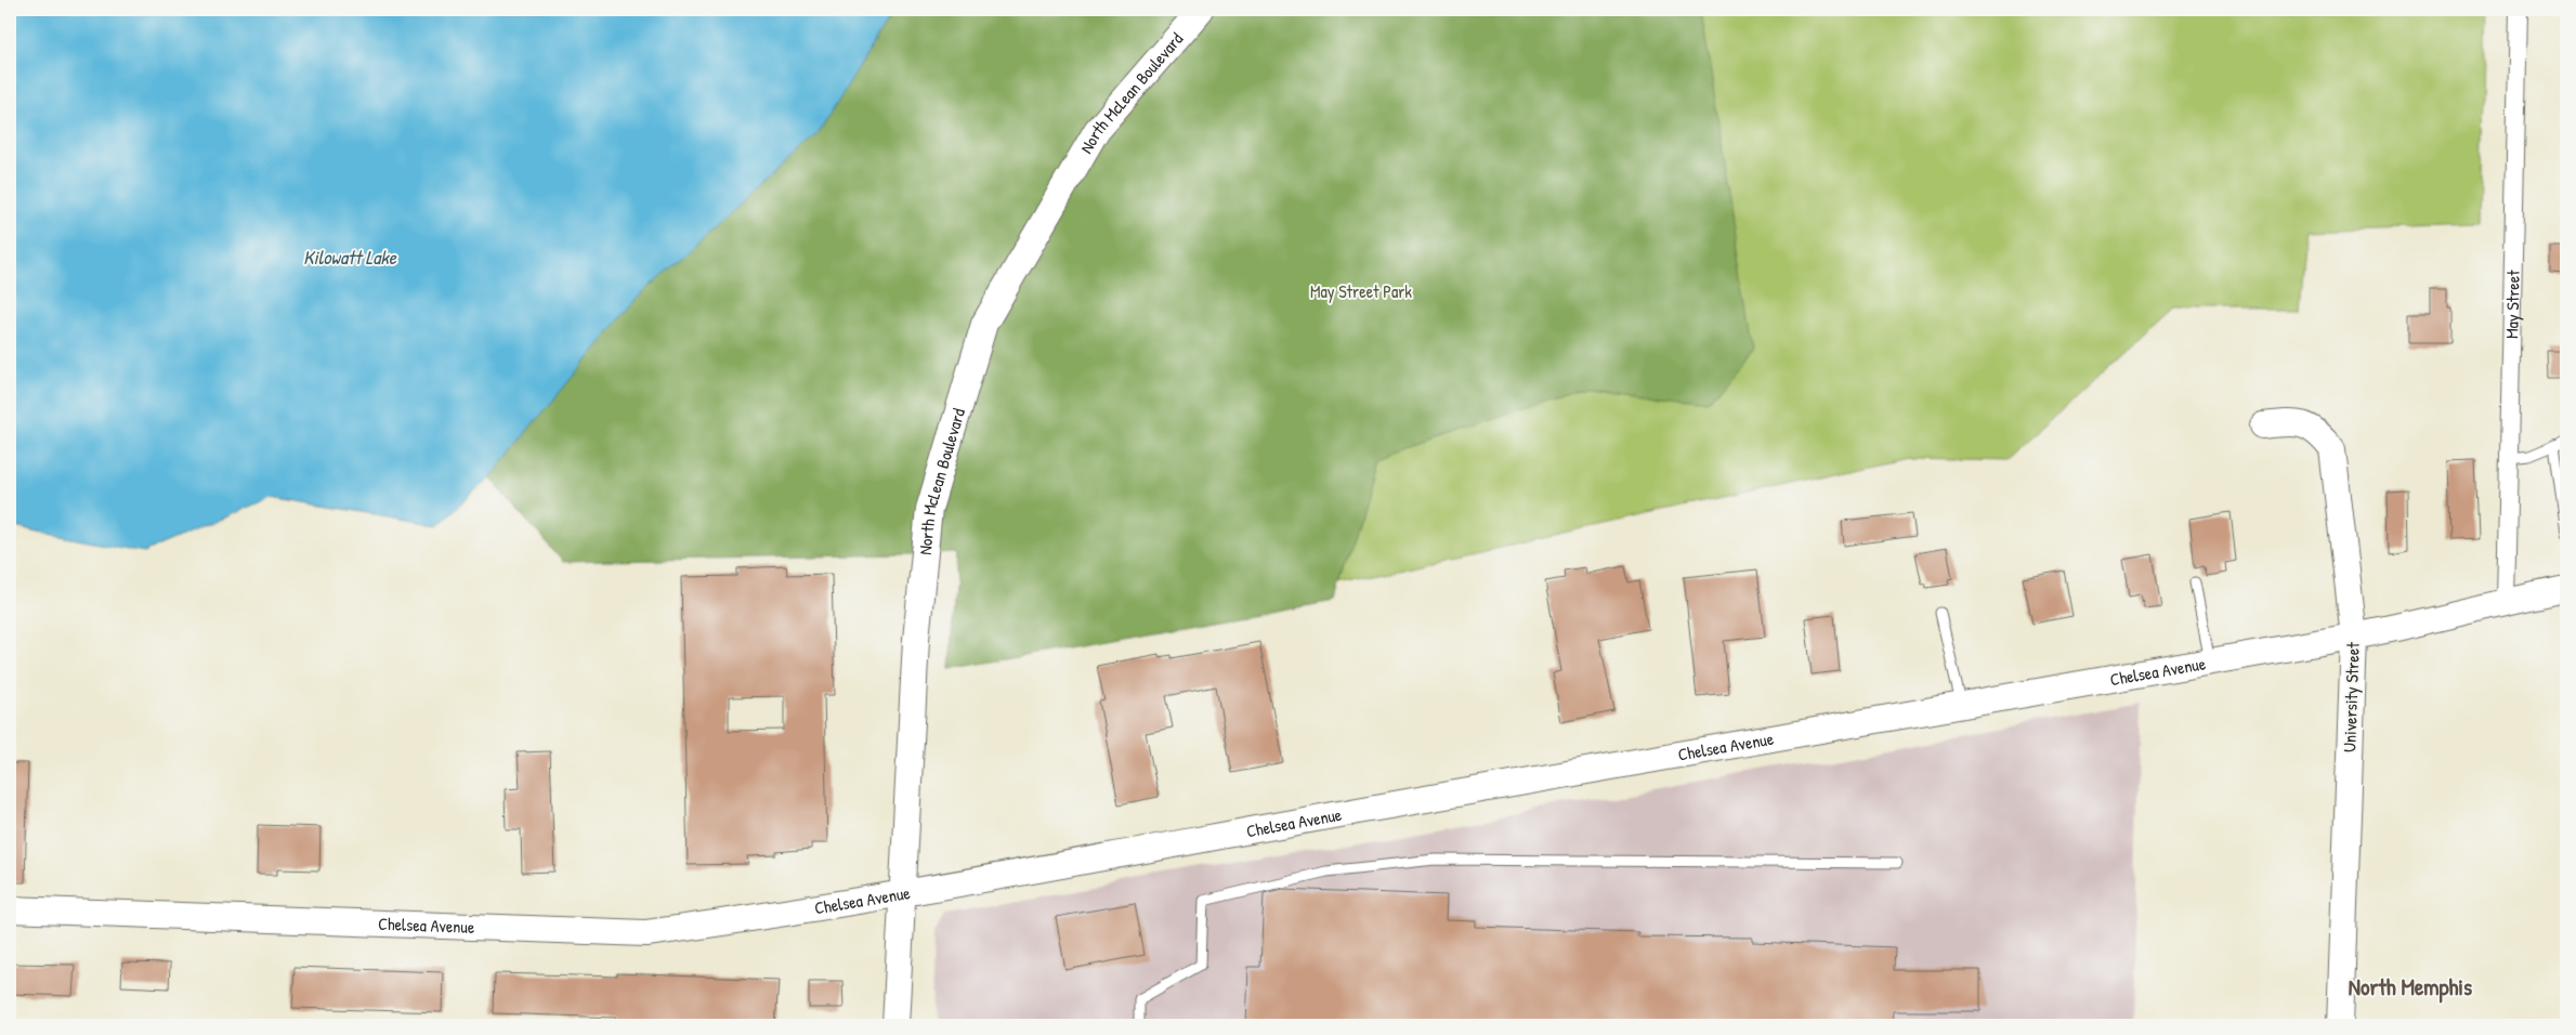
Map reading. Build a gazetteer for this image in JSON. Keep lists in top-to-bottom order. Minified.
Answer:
{"streets":{"main road":["North McLean Boulevard","Chelsea Avenue","University Street"],"street":["May Street"]},"crossings":[["North McLean Boulevard","Chelsea Avenue"],["May Street","Chelsea Avenue"],["Chelsea Avenue","University Street"]],"districts":["North Memphis"],"water":["Kilowatt Lake"],"parks":["May Street Park"]}
